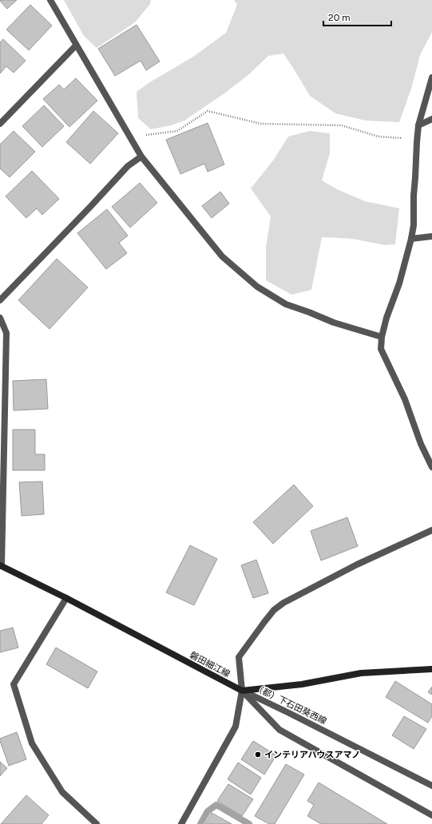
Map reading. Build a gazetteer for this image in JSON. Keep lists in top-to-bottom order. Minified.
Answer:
{"streets":{"main road":["磐田細江線"],"street":["（都）下石田葵西線"]},"crossings":[["磐田細江線","（都）下石田葵西線"]],"places":["インテリアハウスアマノ"],"scale_bar":"20 m"}
